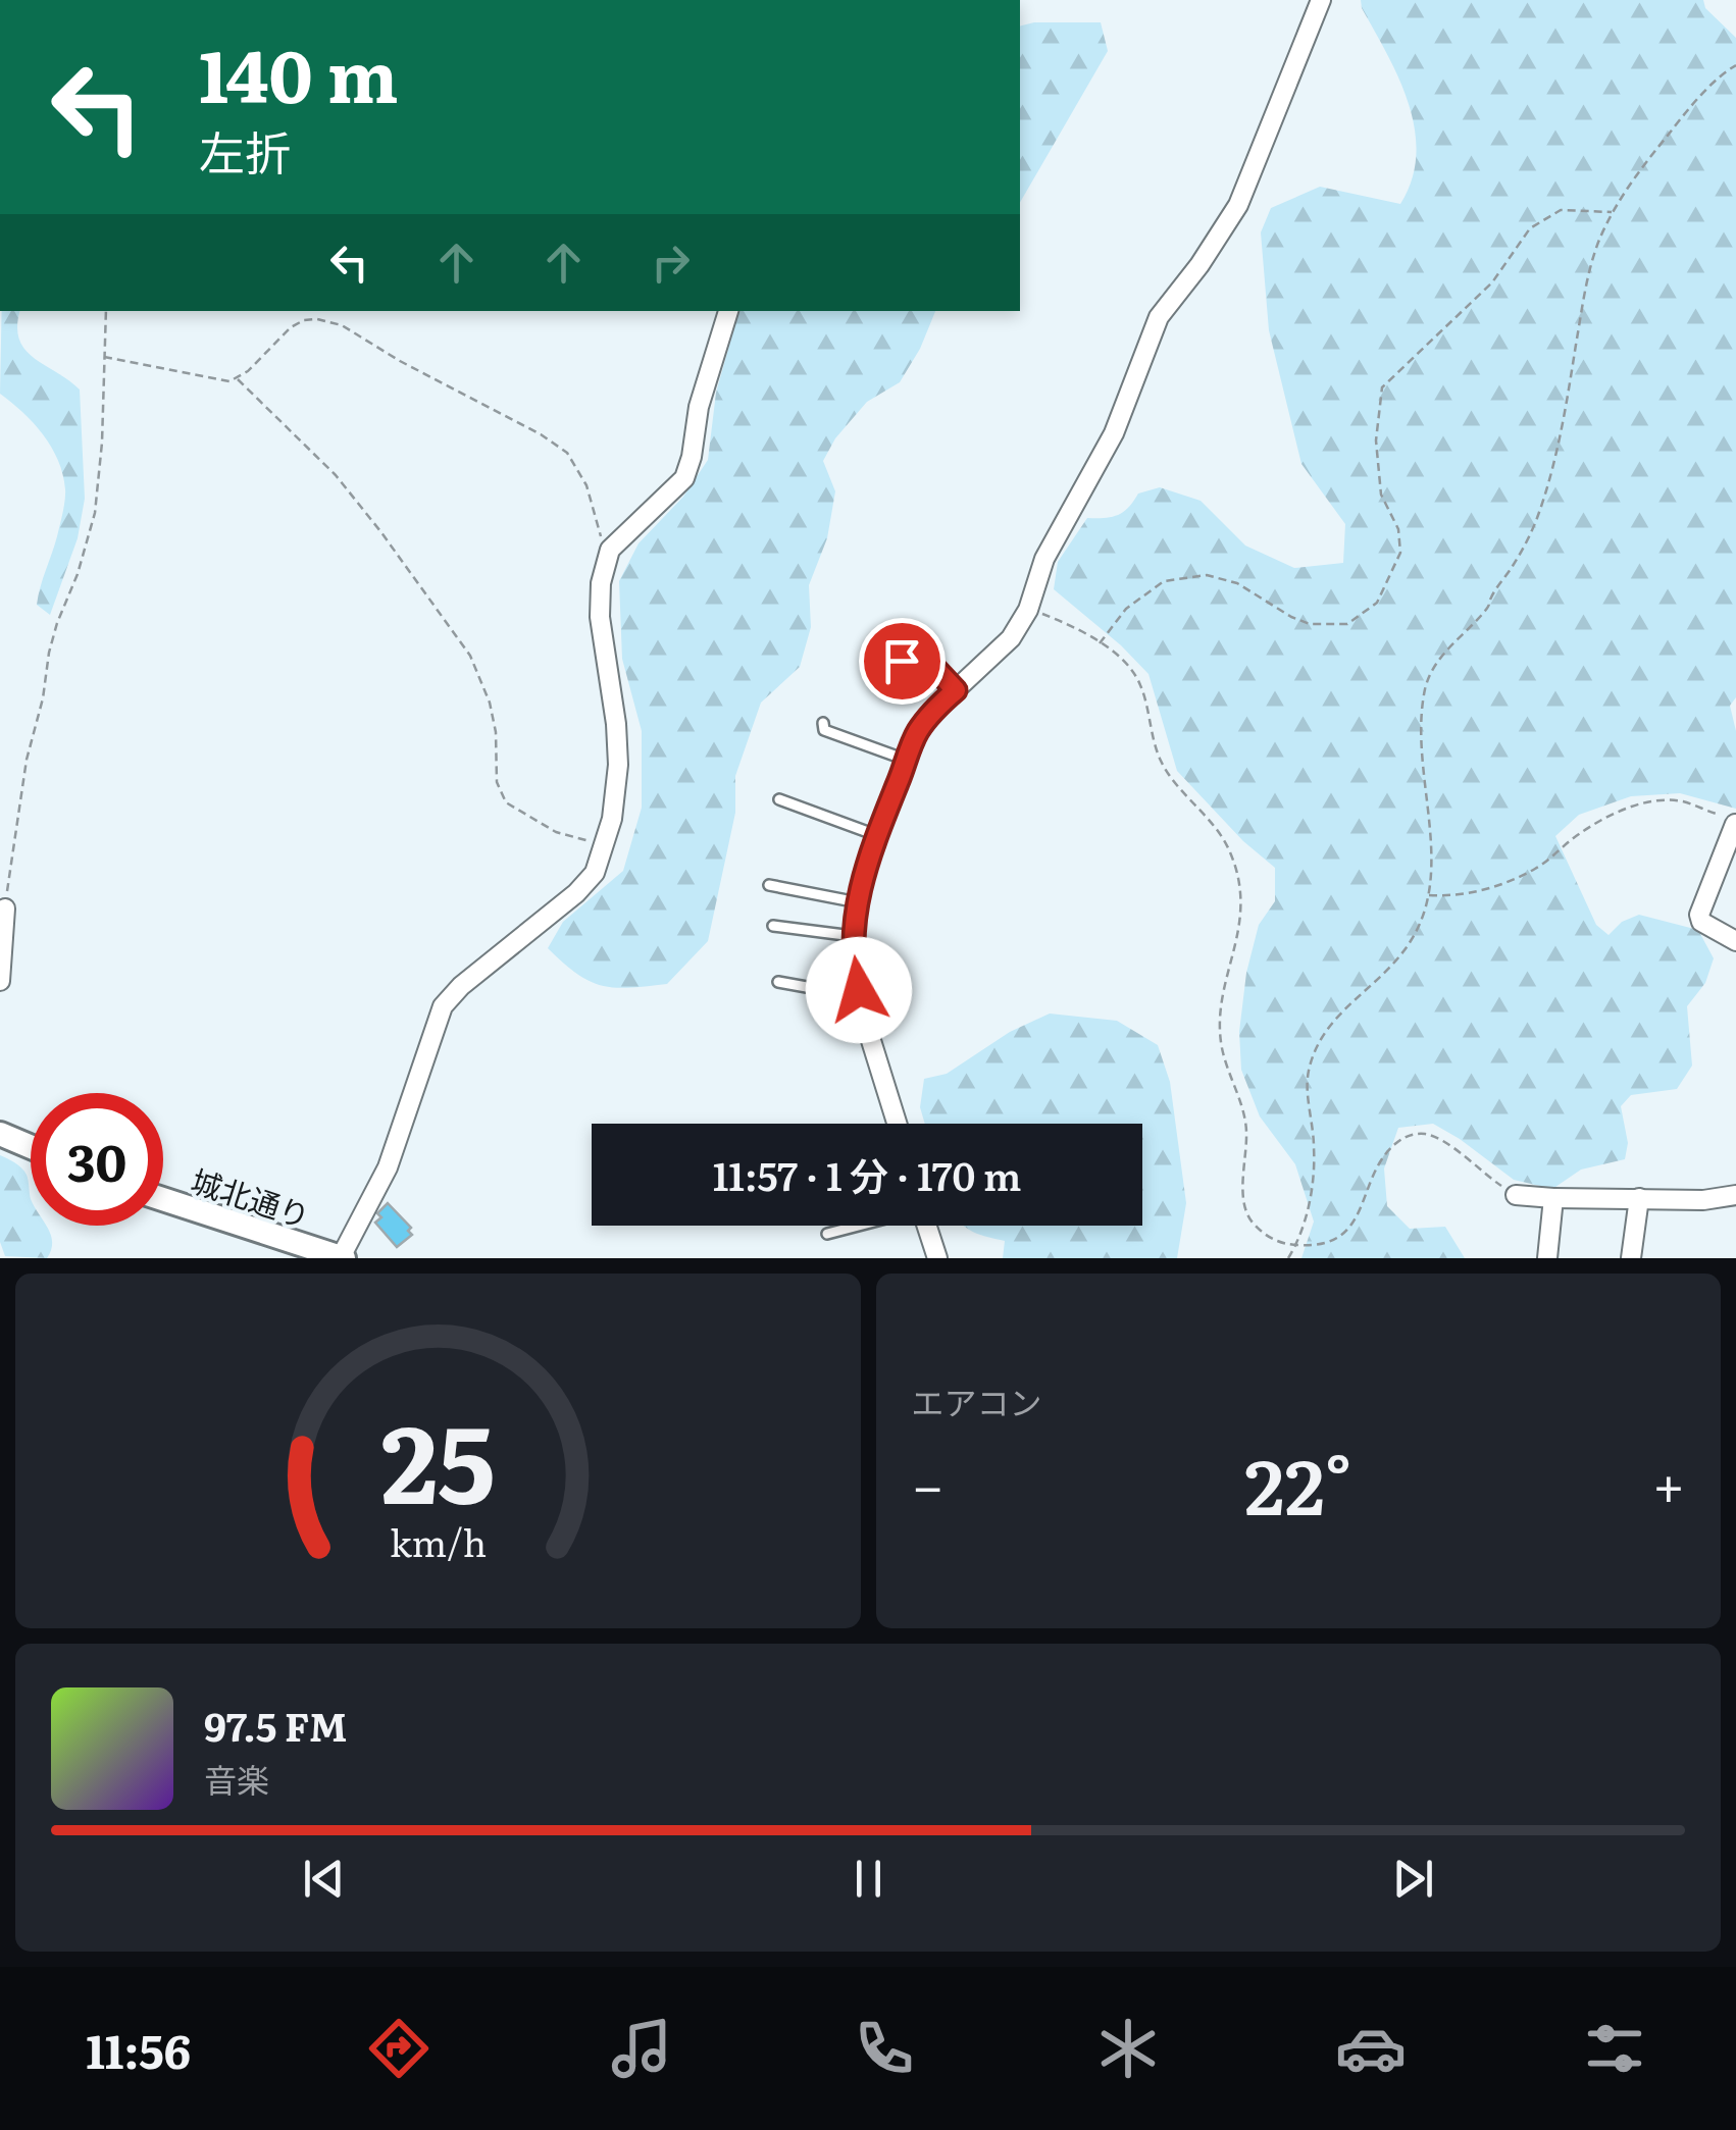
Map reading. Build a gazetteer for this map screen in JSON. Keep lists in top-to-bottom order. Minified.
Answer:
{"streets":{"street":["城北通り"]},"page":{"turn":["140 m","左折"],"limit":"30","trip":"11:57 · 1 分 · 170 m","tile":"エアコン","heat":["−","22°","+"],"song":["97.5 FM","音楽"],"tabs":"11:56","gauge":["25","km/h"]}}
